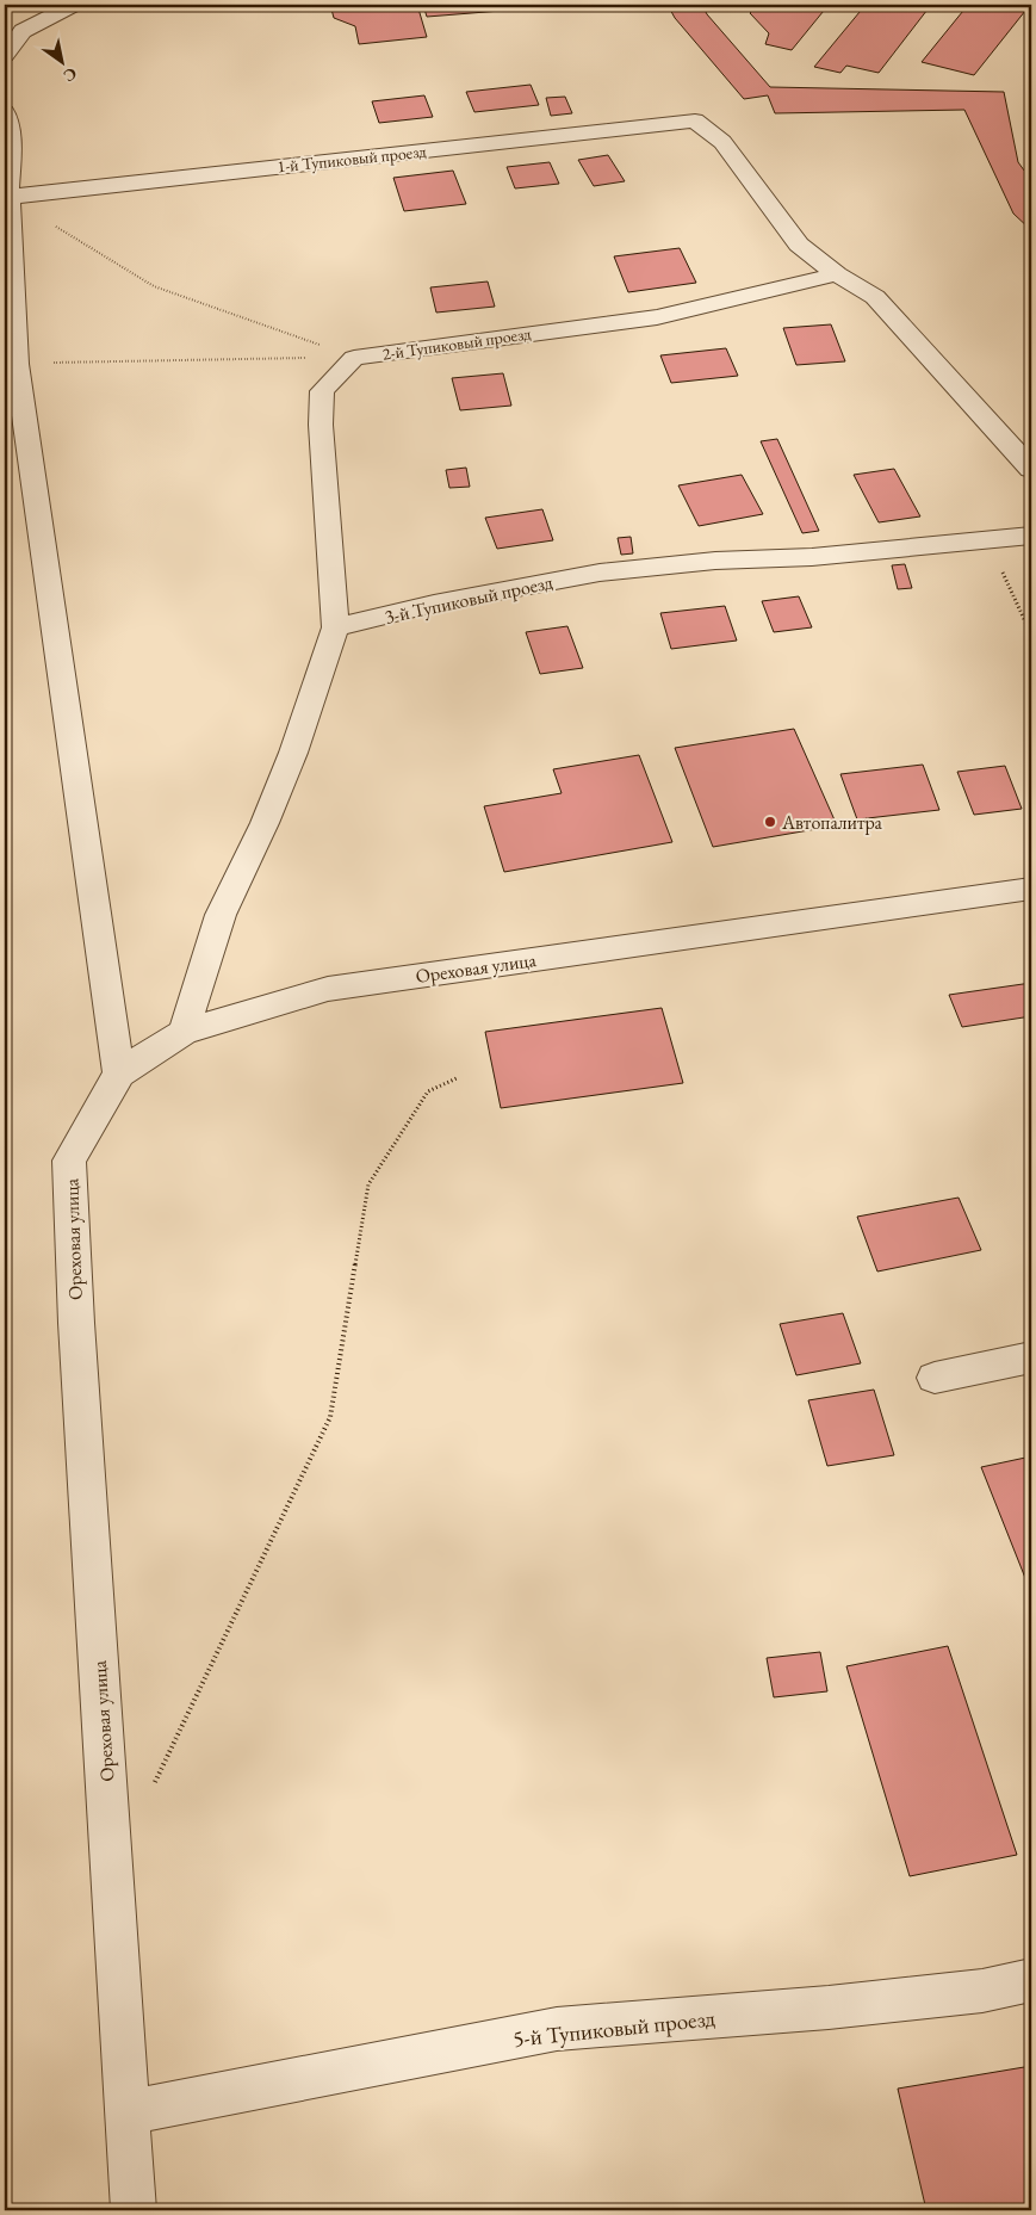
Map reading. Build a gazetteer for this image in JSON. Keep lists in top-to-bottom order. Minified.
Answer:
{"streets":{"street":["1-й Тупиковый проезд","2-й Тупиковый проезд","3-й Тупиковый проезд","Ореховая улица","5-й Тупиковый проезд"]},"crossings":[["1-й Тупиковый проезд","2-й Тупиковый проезд"],["Ореховая улица","5-й Тупиковый проезд"]],"places":["Автопалитра"],"north":"bottom right"}
